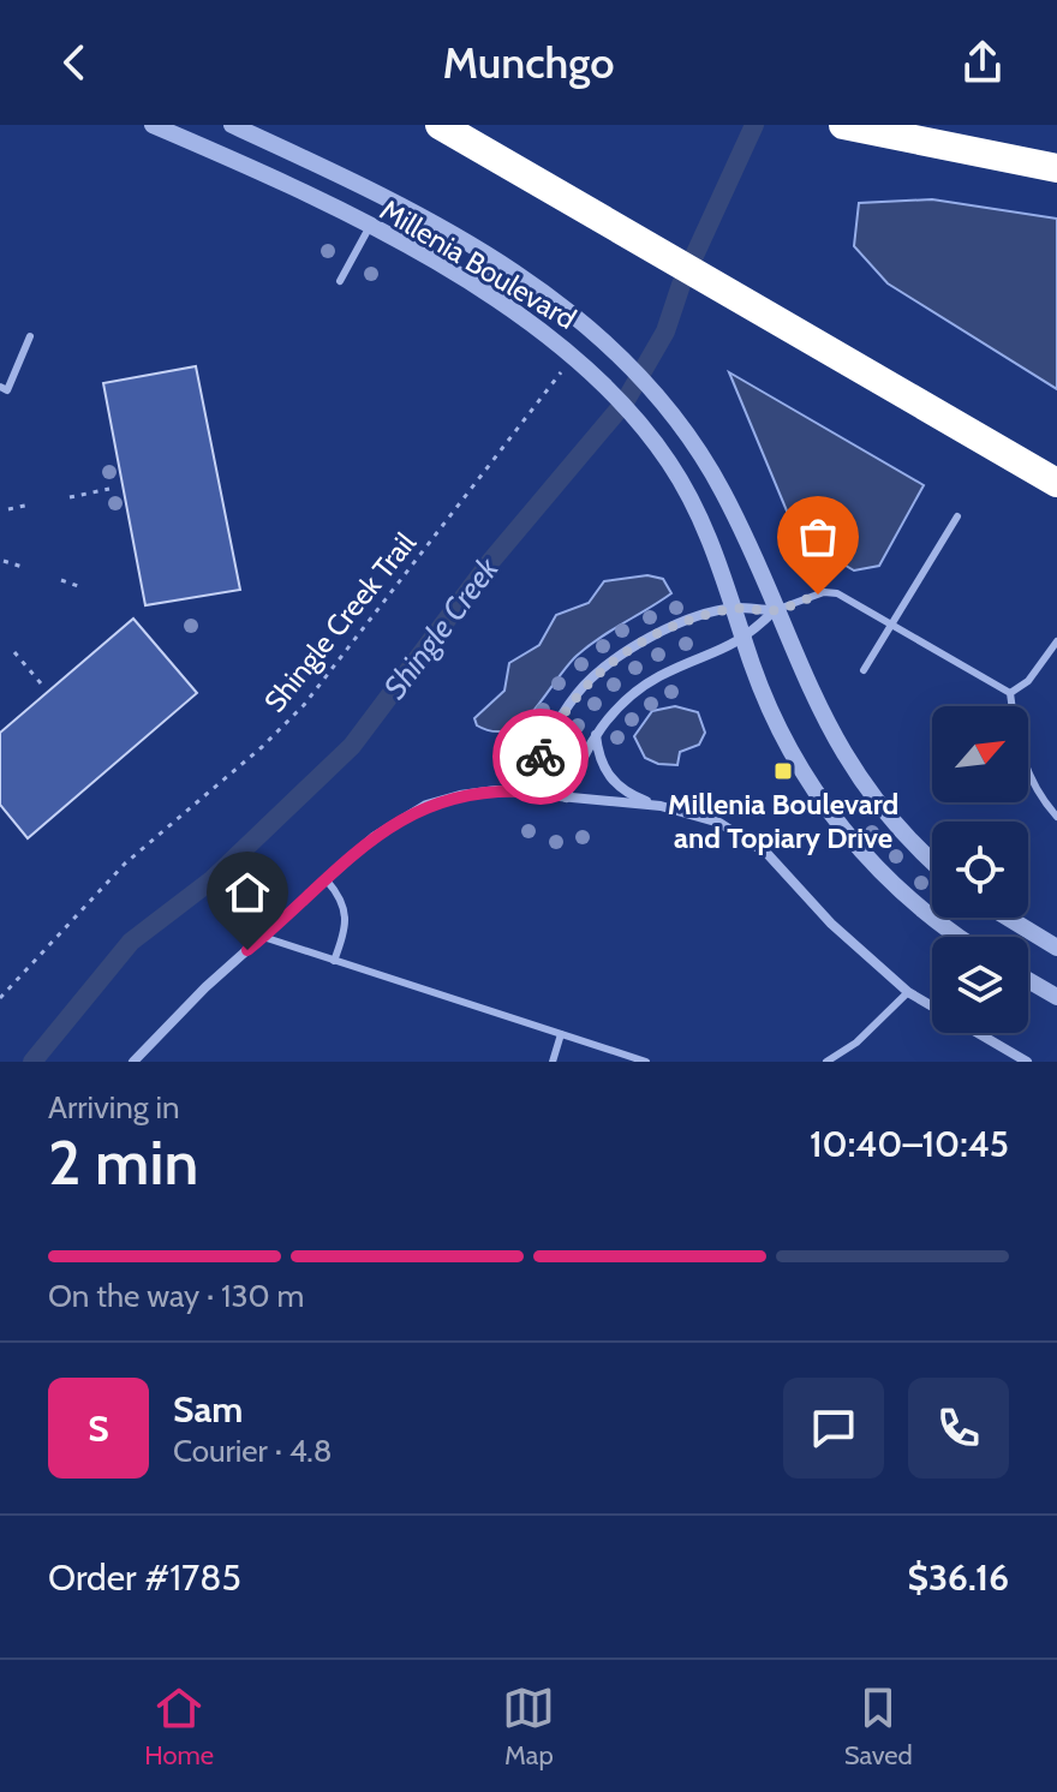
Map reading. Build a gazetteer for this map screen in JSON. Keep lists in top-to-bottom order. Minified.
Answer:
{"streets":{"street":["Millenia Boulevard"],"path":["Shingle Creek Trail"]},"water":["Shingle Creek"],"places":{"transit":["Millenia Boulevard and Topiary Drive"]},"north":"top right","page":{"header":"Munchgo","heading":["2 min","Arriving in","10:40–10:45"],"panel":["Sam","Courier · 4.8","Order #1785","$36.16"],"bar":"On the way · 130 m","round":"S","tabs":["Home","Map","Saved"]}}
